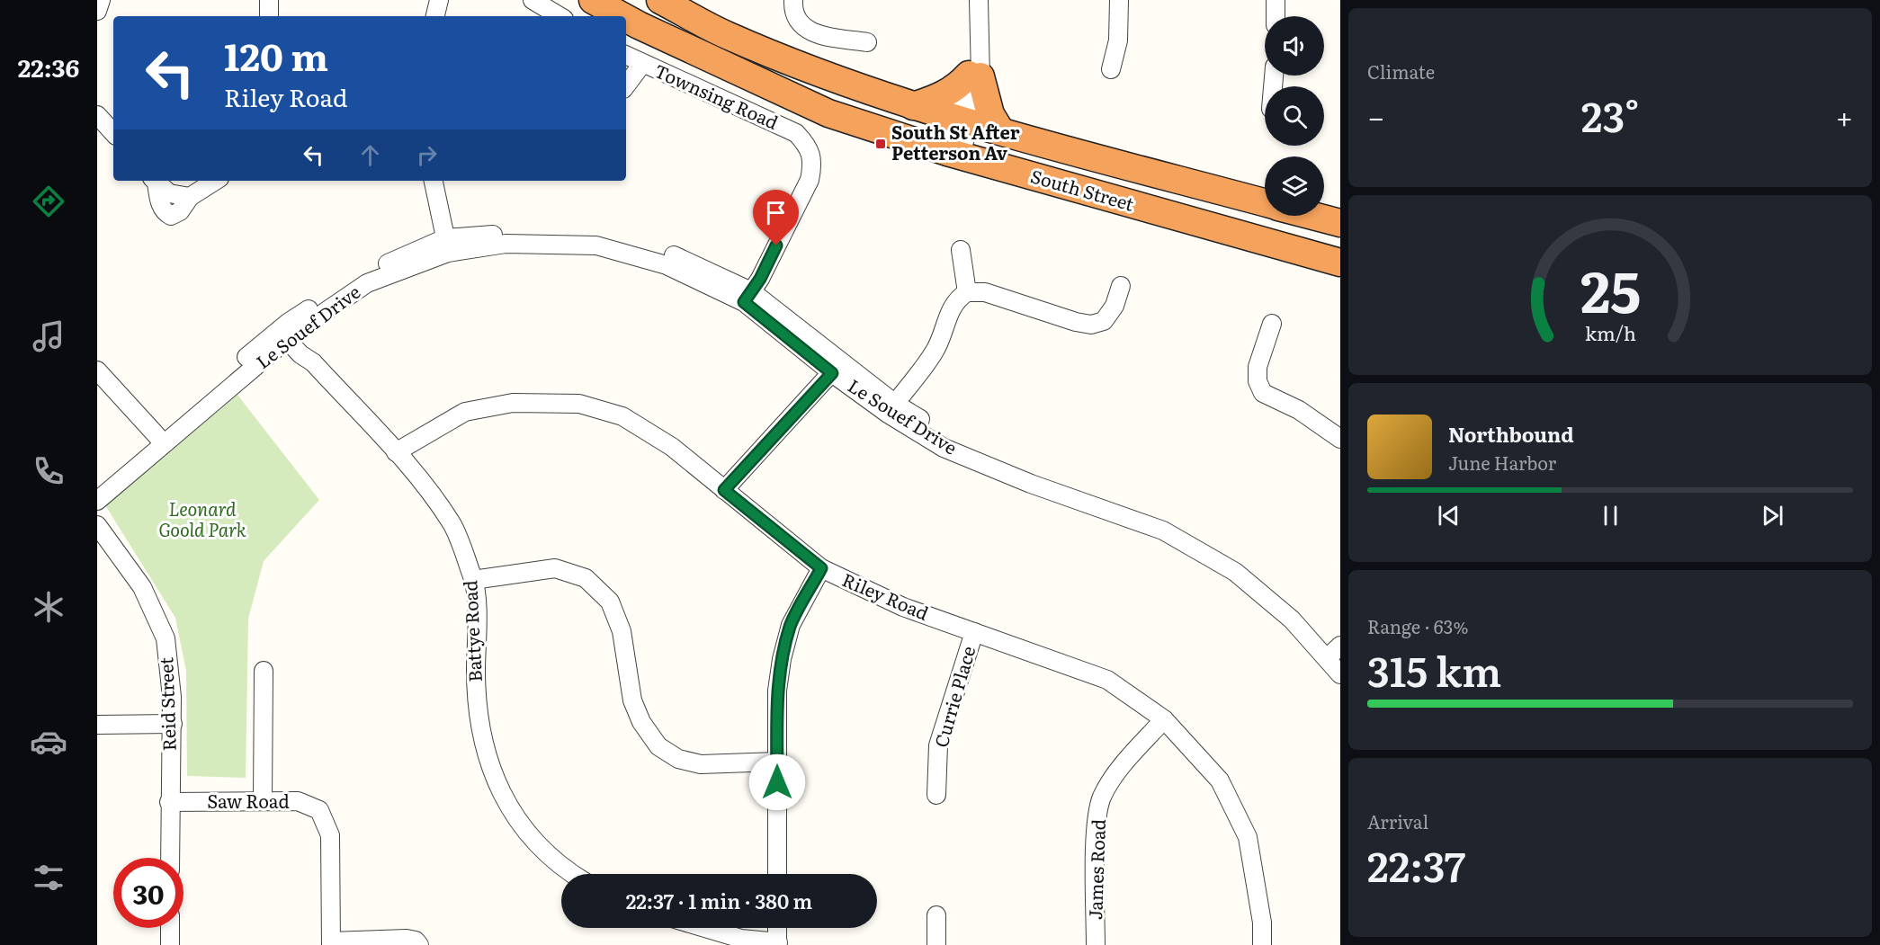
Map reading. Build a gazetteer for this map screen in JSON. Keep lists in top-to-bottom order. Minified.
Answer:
{"streets":{"highway":["South Street"],"street":["Townsing Road","Le Souef Drive","Riley Road","Battye Road","Currie Place","Reid Street","Saw Road","James Road"]},"crossings":[["Townsing Road","Le Souef Drive"],["Le Souef Drive","Battye Road"],["Riley Road","Battye Road"],["Riley Road","Currie Place"],["Riley Road","James Road"],["Reid Street","Saw Road"]],"parks":["Leonard Goold Park"],"places":{"transit":["South St After Petterson Av"]},"page":{"tabs":"22:36","tile":["Climate",["Range · 63%","315 km"],["Arrival","22:37"]],"turn":["120 m","Riley Road"],"heat":["−","23°","+"],"song":["Northbound","June Harbor"],"limit":"30","trip":"22:37 · 1 min · 380 m","gauge":["25","km/h"]}}
